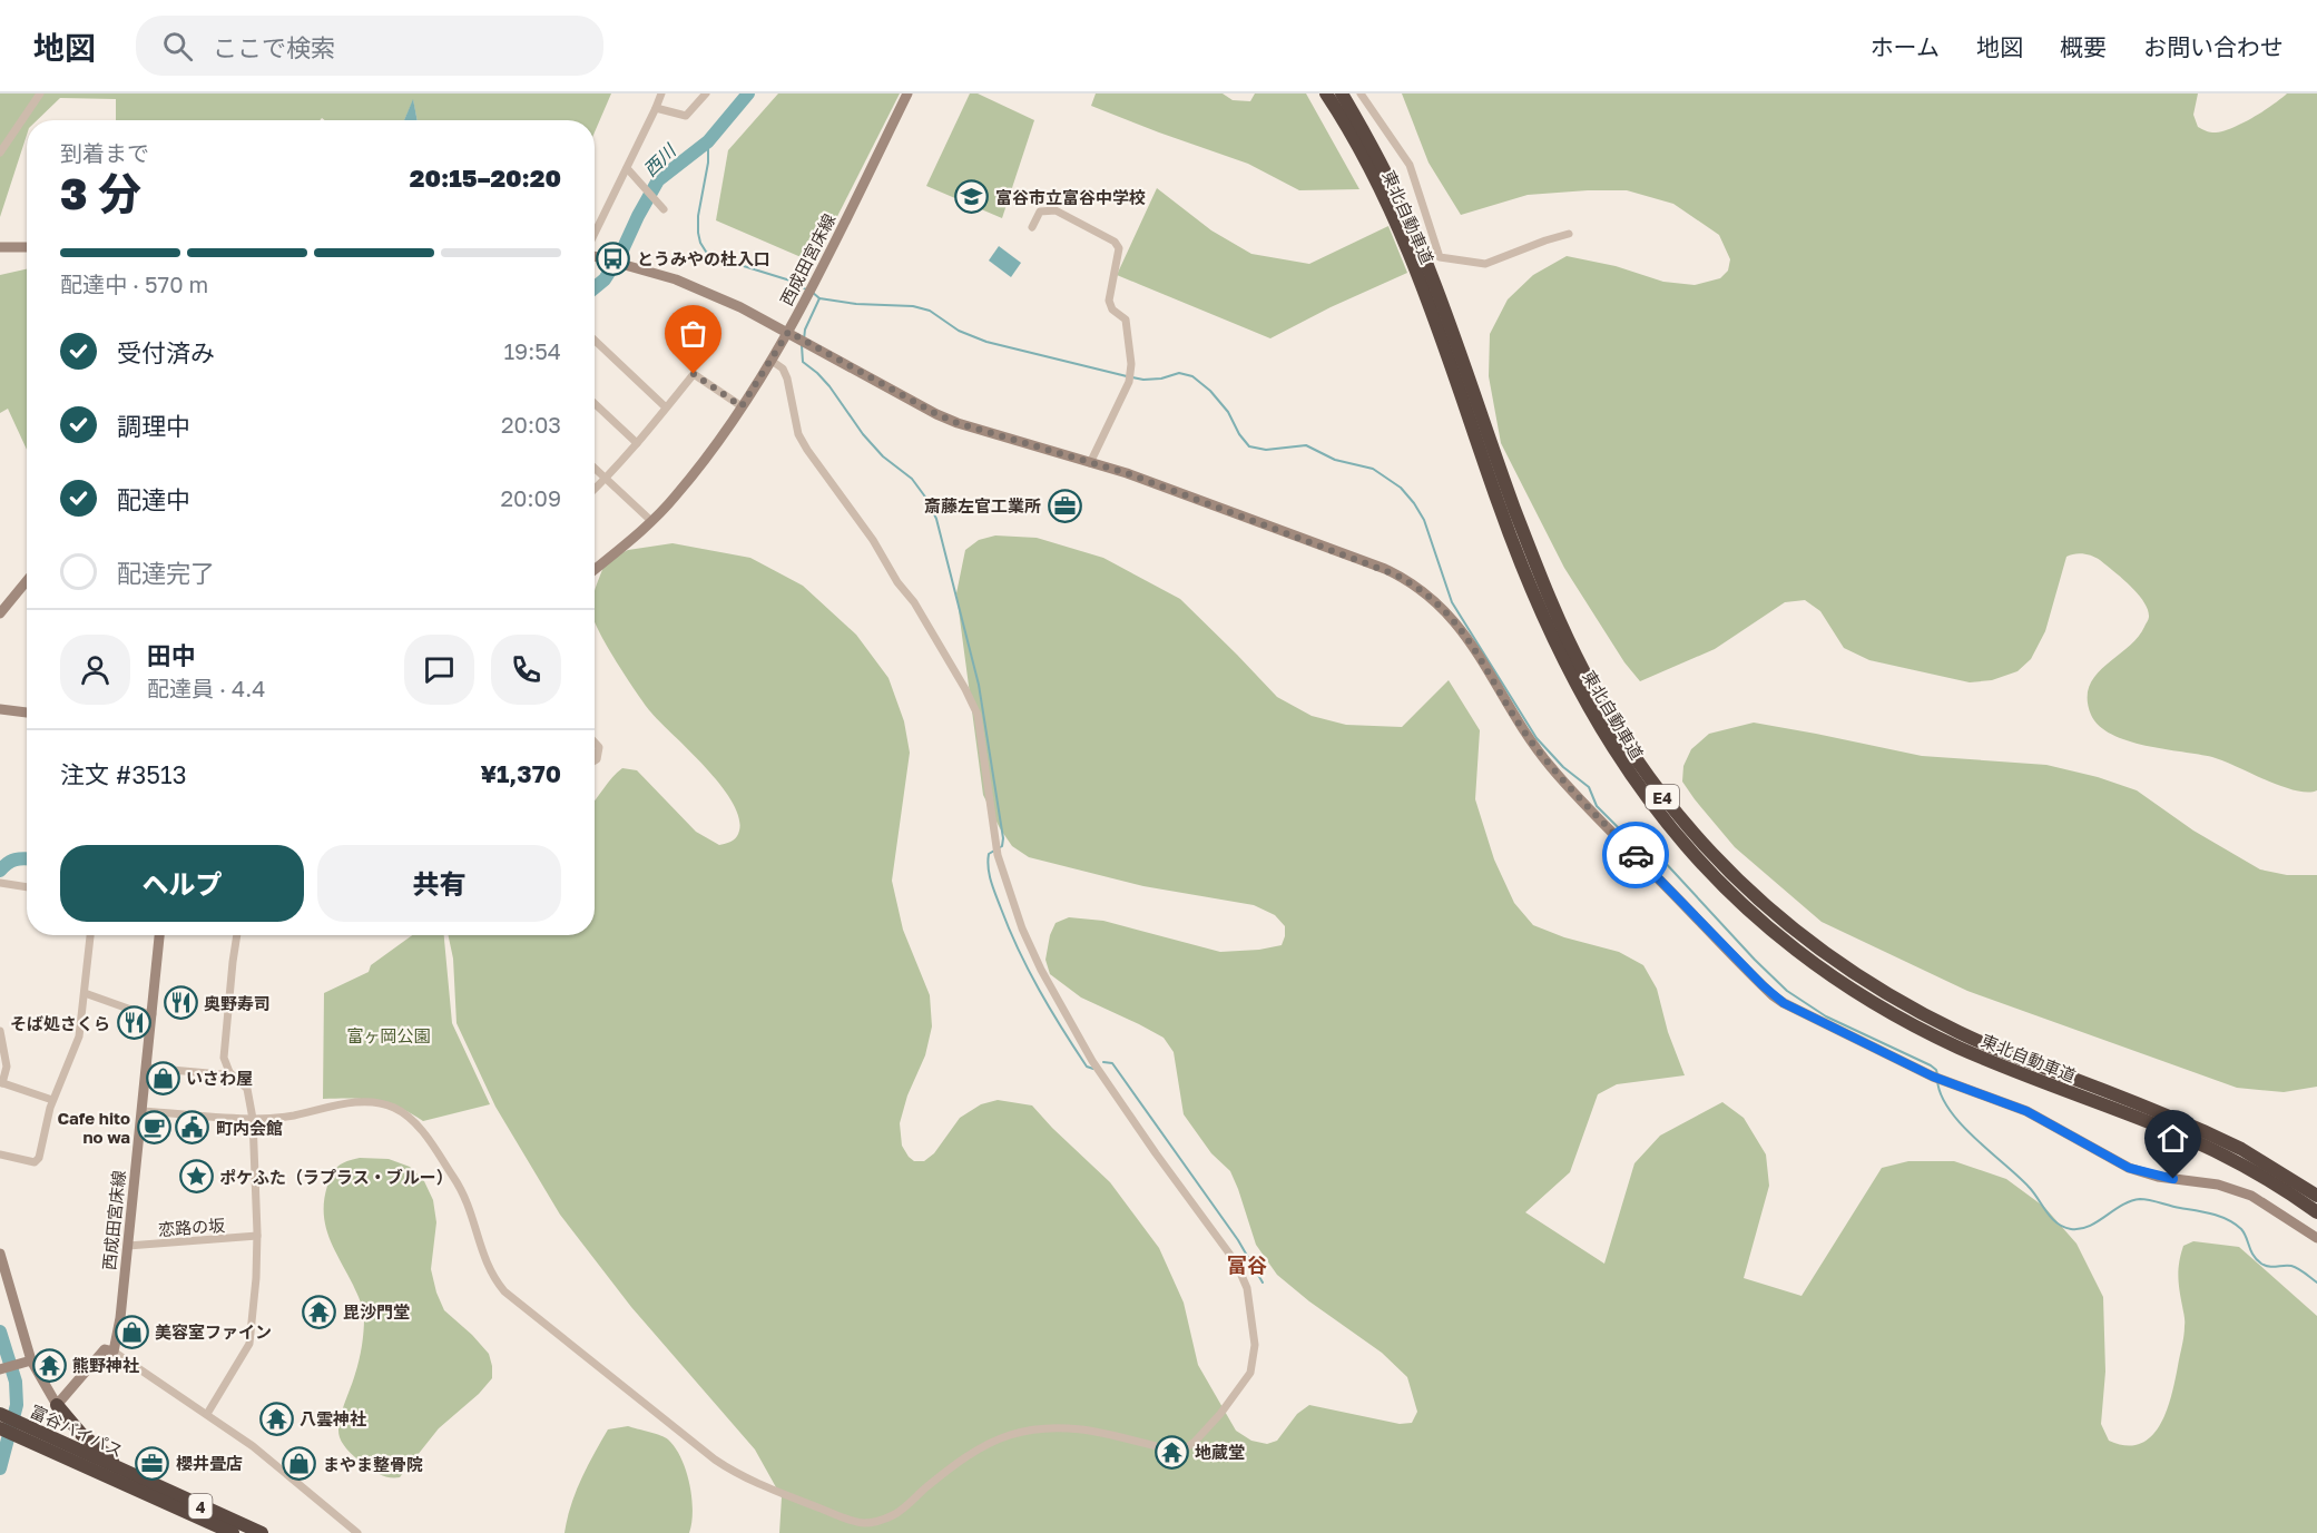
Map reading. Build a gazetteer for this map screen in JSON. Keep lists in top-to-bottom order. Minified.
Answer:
{"streets":{"highway":["東北自動車道","E4","富谷バイパス","4"],"street":["西成田宮床線","恋路の坂"]},"crossings":[["西成田宮床線","恋路の坂"],["富谷バイパス","4"]],"districts":["富谷"],"water":["西川"],"parks":["富ヶ岡公園"],"places":{"school or university":["富谷市立富谷中学校"],"bus stop":["とうみやの杜入口"],"office":["斎藤左官工業所","櫻井畳店"],"restaurant":["奥野寿司","そば処さくら"],"shop":["いさわ屋","美容室ファイン","まやま整骨院"],"cafe":["Cafe hito no wa"],"public building":["町内会館"],"place":["ポケふた（ラプラス・ブルー）"],"temple":["毘沙門堂","熊野神社","八雲神社","地蔵堂"]},"page":{"header":"地図","search":"ここで検索","nav":["ホーム","地図","概要","お問い合わせ"],"heading":["3 分","到着まで","20:15–20:20"],"panel":["田中","配達員 · 4.4","注文 #3513","¥1,370"],"bar":"配達中 · 570 m","list":[["受付済み","19:54"],["調理中","20:03"],["配達中","20:09"],"配達完了"],"buttons":["ヘルプ","共有"]}}
